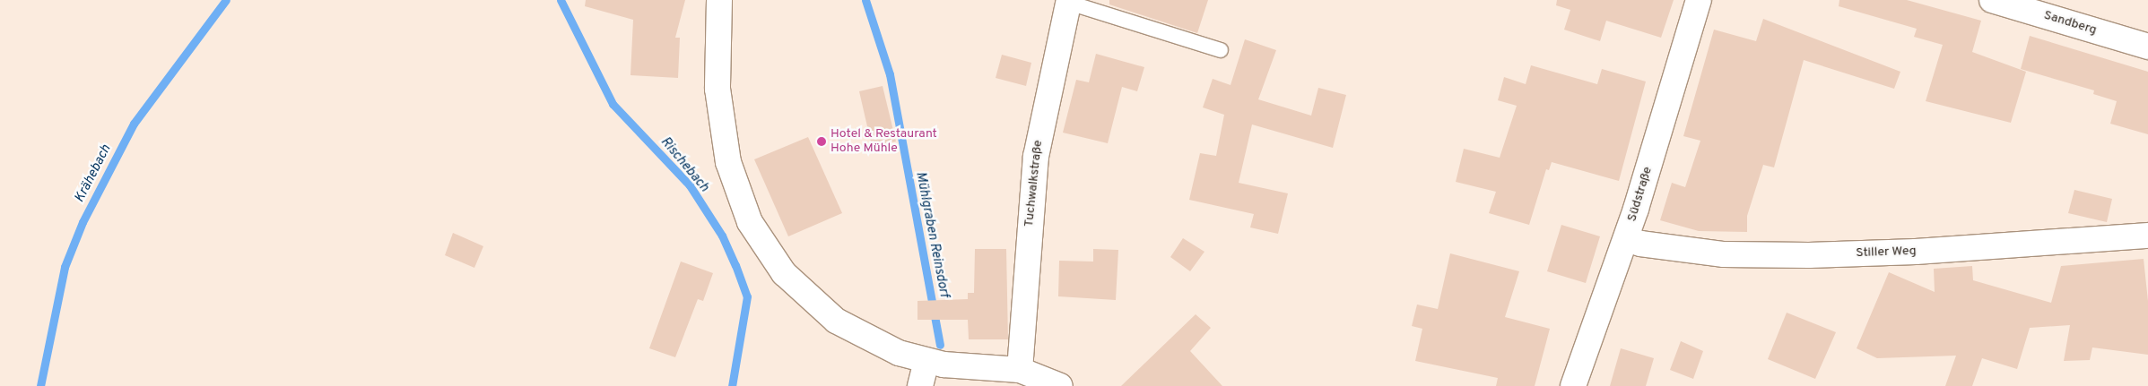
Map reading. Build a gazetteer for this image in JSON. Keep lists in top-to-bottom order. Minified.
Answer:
{"streets":{"street":["Sandberg","Tuchwalkstraße","Südstraße","Stiller Weg"]},"crossings":[["Südstraße","Stiller Weg"]],"water":["Rischebach","Krähebach","Mühlgraben Reinsdorf"],"places":["Hotel & Restaurant Hohe Mühle"]}
